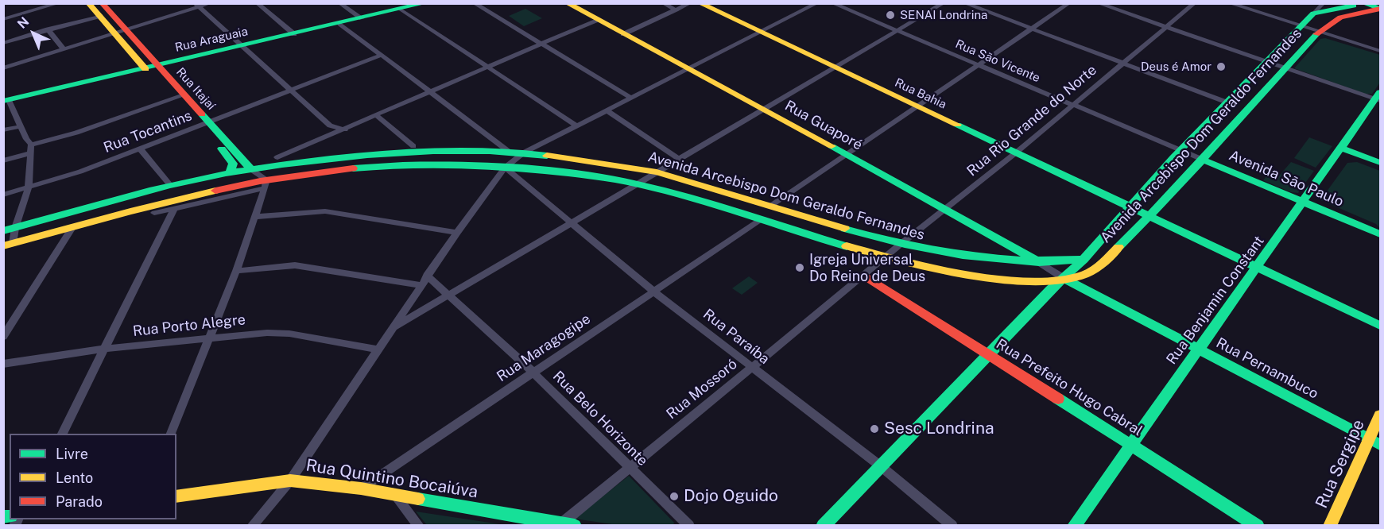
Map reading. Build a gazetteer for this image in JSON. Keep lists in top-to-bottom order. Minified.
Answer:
{"streets":{"street":["Rua Araguaia","Rua São Vicente","Rua Itajaí","Rua Bahia","Rua Rio Grande do Norte","Rua Guaporé","Rua Tocantins","Avenida Arcebispo Dom Geraldo Fernandes","Avenida São Paulo","Rua Benjamin Constant","Rua Porto Alegre","Rua Paraíba","Rua Maragogipe","Rua Pernambuco","Rua Prefeito Hugo Cabral","Rua Mossoró","Rua Belo Horizonte","Rua Sergipe","Rua Quintino Bocaiúva"]},"crossings":[["Rua Araguaia","Rua Itajaí"],["Rua São Vicente","Rua Rio Grande do Norte"],["Rua São Vicente","Avenida Arcebispo Dom Geraldo Fernandes"],["Rua São Vicente","Avenida São Paulo"],["Rua Itajaí","Rua Tocantins"],["Rua Itajaí","Avenida Arcebispo Dom Geraldo Fernandes"],["Rua Bahia","Rua Rio Grande do Norte"],["Rua Bahia","Avenida Arcebispo Dom Geraldo Fernandes"],["Rua Bahia","Rua Benjamin Constant"],["Rua Rio Grande do Norte","Rua Guaporé"],["Rua Rio Grande do Norte","Avenida Arcebispo Dom Geraldo Fernandes"],["Rua Rio Grande do Norte","Rua Mossoró"],["Rua Guaporé","Avenida Arcebispo Dom Geraldo Fernandes"],["Rua Guaporé","Rua Pernambuco"],["Avenida Arcebispo Dom Geraldo Fernandes","Avenida São Paulo"],["Avenida Arcebispo Dom Geraldo Fernandes","Rua Paraíba"],["Avenida Arcebispo Dom Geraldo Fernandes","Rua Maragogipe"],["Avenida Arcebispo Dom Geraldo Fernandes","Rua Pernambuco"],["Avenida Arcebispo Dom Geraldo Fernandes","Rua Mossoró"],["Avenida São Paulo","Rua Benjamin Constant"],["Rua Benjamin Constant","Rua Pernambuco"],["Rua Benjamin Constant","Rua Prefeito Hugo Cabral"],["Rua Paraíba","Rua Maragogipe"],["Rua Paraíba","Rua Mossoró"],["Rua Maragogipe","Rua Belo Horizonte"],["Rua Maragogipe","Rua Quintino Bocaiúva"],["Rua Pernambuco","Rua Sergipe"],["Rua Prefeito Hugo Cabral","Rua Mossoró"],["Rua Mossoró","Rua Belo Horizonte"],["Rua Mossoró","Rua Quintino Bocaiúva"]],"places":["SENAI Londrina","Deus é Amor","Igreja Universal Do Reino de Deus","Sesc Londrina","Dojo Oguido"],"legend":["Livre","Lento","Parado"],"north":"top left"}
